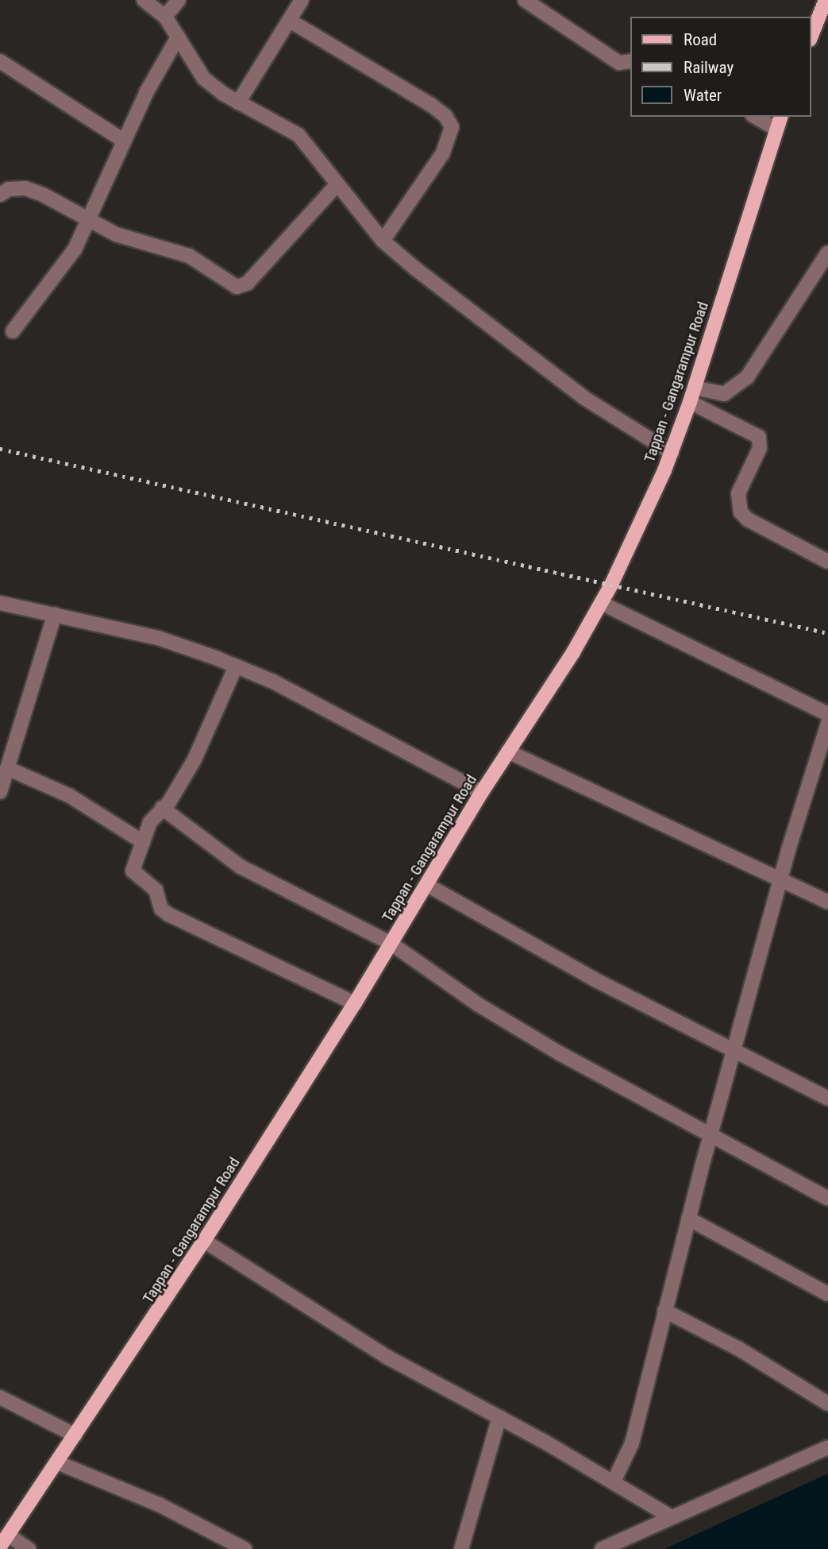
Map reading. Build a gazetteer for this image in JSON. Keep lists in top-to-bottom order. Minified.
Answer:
{"streets":{"main road":["Tappan - Gangarampur Road"]},"legend":["Road","Railway","Water"]}
